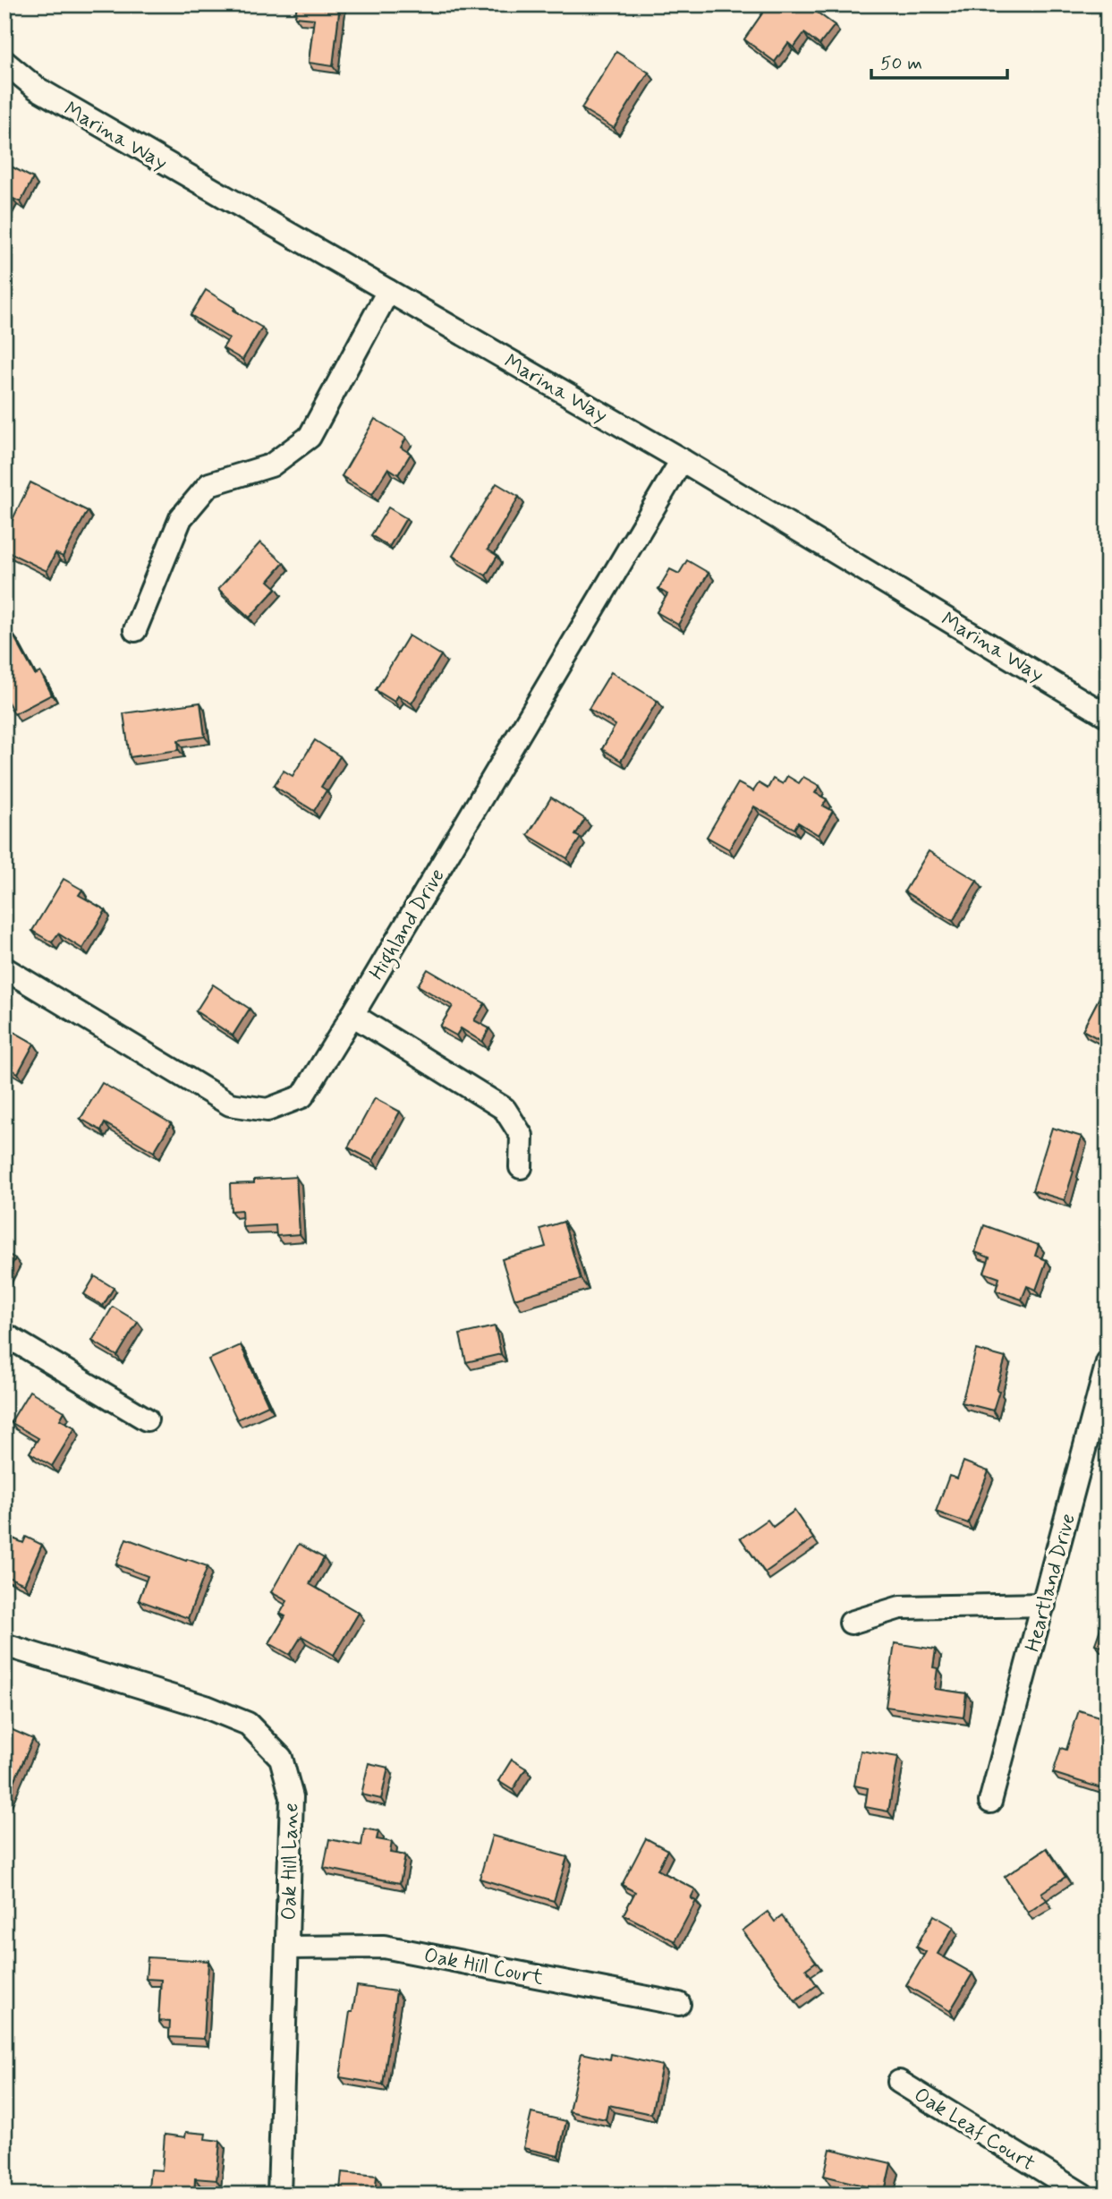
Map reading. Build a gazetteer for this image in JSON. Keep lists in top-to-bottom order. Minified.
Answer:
{"streets":{"street":["Marina Way","Highland Drive","Heartland Drive","Oak Hill Lane","Oak Hill Court","Oak Leaf Court"]},"crossings":[["Marina Way","Highland Drive"],["Oak Hill Lane","Oak Hill Court"]],"scale_bar":"50 m"}
